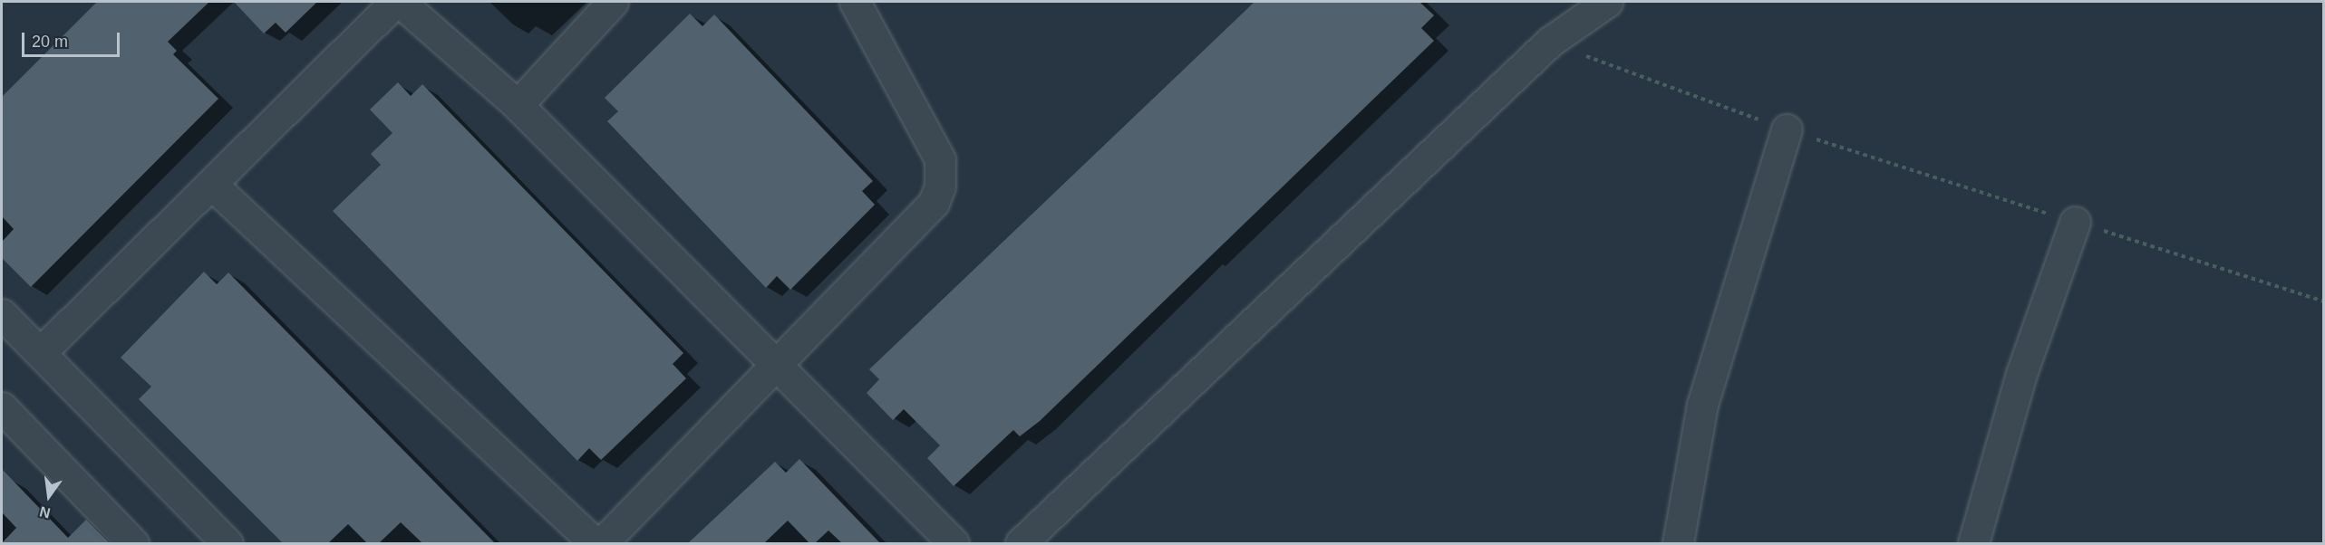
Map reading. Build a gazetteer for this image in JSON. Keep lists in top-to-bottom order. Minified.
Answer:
{"scale_bar":"20 m","north":"bottom"}
